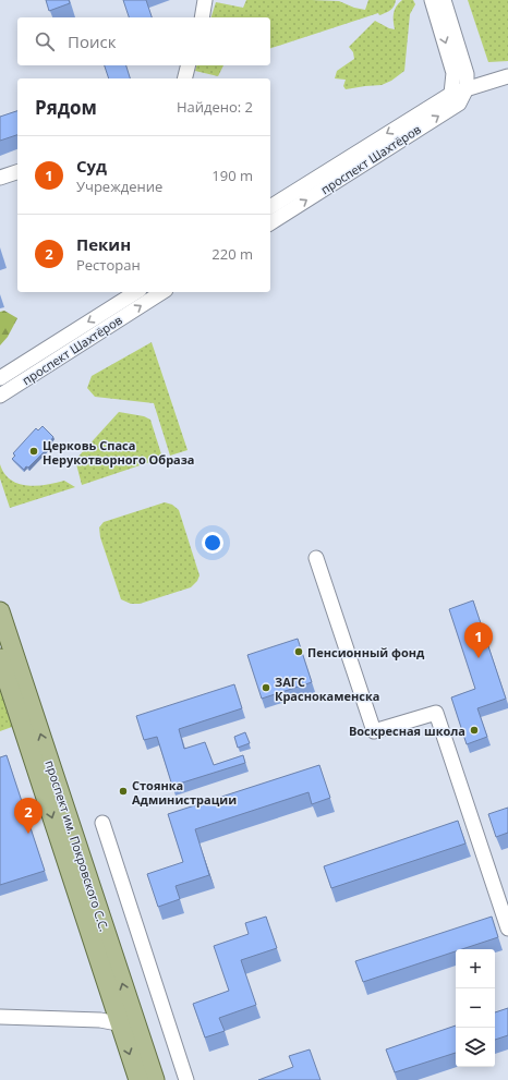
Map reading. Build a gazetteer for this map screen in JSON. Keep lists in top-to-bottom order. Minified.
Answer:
{"streets":{"main road":["проспект им. Покровского С.С."],"street":["проспект Шахтёров"]},"places":["Церковь Спаса Нерукотворного Образа","Пенсионный фонд","ЗАГС Краснокаменска","Воскресная школа","Стоянка Администрации"],"page":{"search":"Поиск","heading":["Рядом","Найдено: 2"],"list":[{"mark":"1","name":"Суд","note":"Учреждение","value":"190 m"},{"mark":"2","name":"Пекин","note":"Ресторан","value":"220 m"}],"pins":["1","2"],"map_buttons":["+","−"]}}
